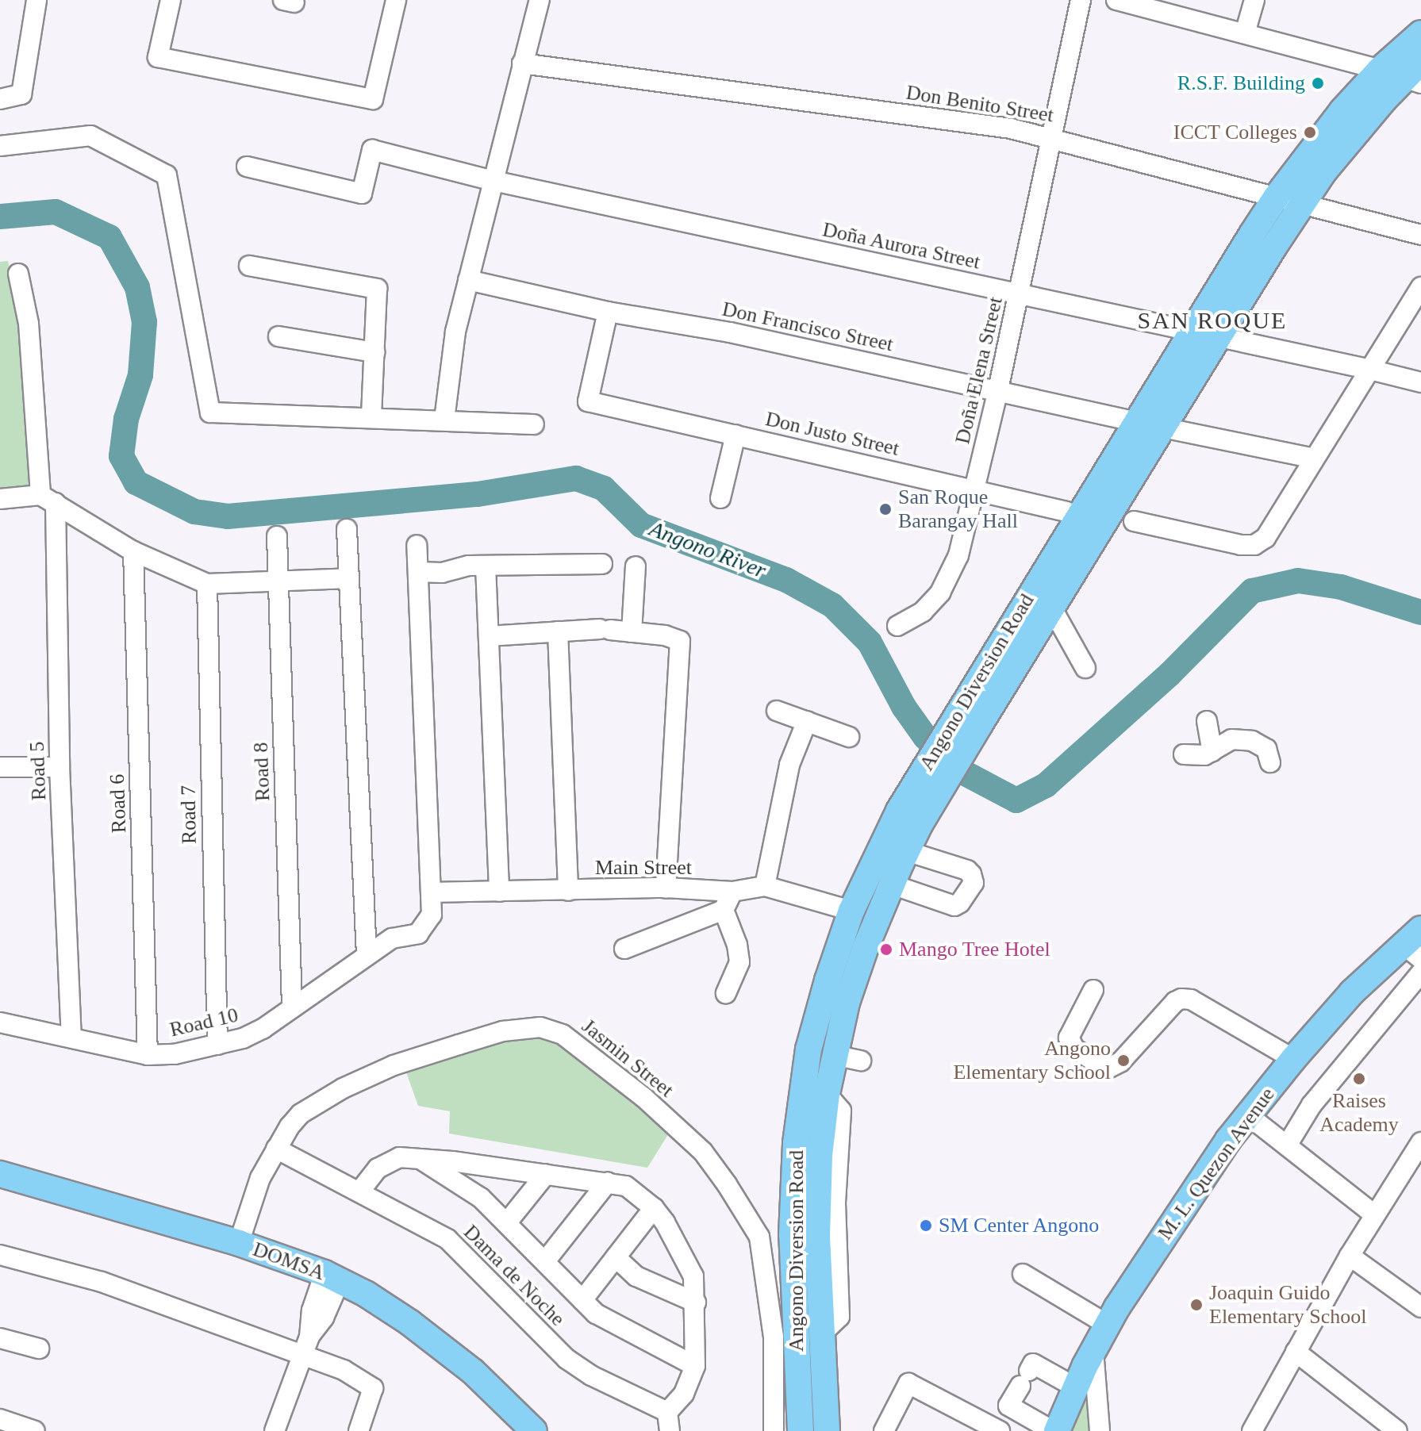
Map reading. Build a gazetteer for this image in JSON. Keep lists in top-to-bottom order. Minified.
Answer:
{"streets":{"main road":["Angono Diversion Road","M. L. Quezon Avenue","DOMSA"],"street":["Don Benito Street","Doña Aurora Street","Don Francisco Street","Doña Elena Street","Don Justo Street","Road 5","Road 8","Road 6","Road 7","Main Street","Road 10","Jasmin Street","Dama de Noche"]},"crossings":[["Don Benito Street","Doña Elena Street"],["Don Benito Street","Angono Diversion Road"],["Doña Aurora Street","Doña Elena Street"],["Doña Aurora Street","Angono Diversion Road"],["Don Francisco Street","Doña Elena Street"],["Don Francisco Street","Don Justo Street"],["Don Francisco Street","Angono Diversion Road"],["Doña Elena Street","Don Justo Street"],["Angono Diversion Road","Main Street"],["Road 5","Road 10"],["Road 8","Road 10"],["Road 6","Road 10"],["Road 7","Road 10"],["Main Street","Road 10"],["Jasmin Street","DOMSA"],["Jasmin Street","Dama de Noche"]],"districts":["SAN ROQUE"],"water":["Angono River"],"places":["R.S.F. Building","ICCT Colleges","San Roque Barangay Hall","Mango Tree Hotel","Angono Elementary School","Raises Academy","SM Center Angono","Joaquin Guido Elementary School"]}
